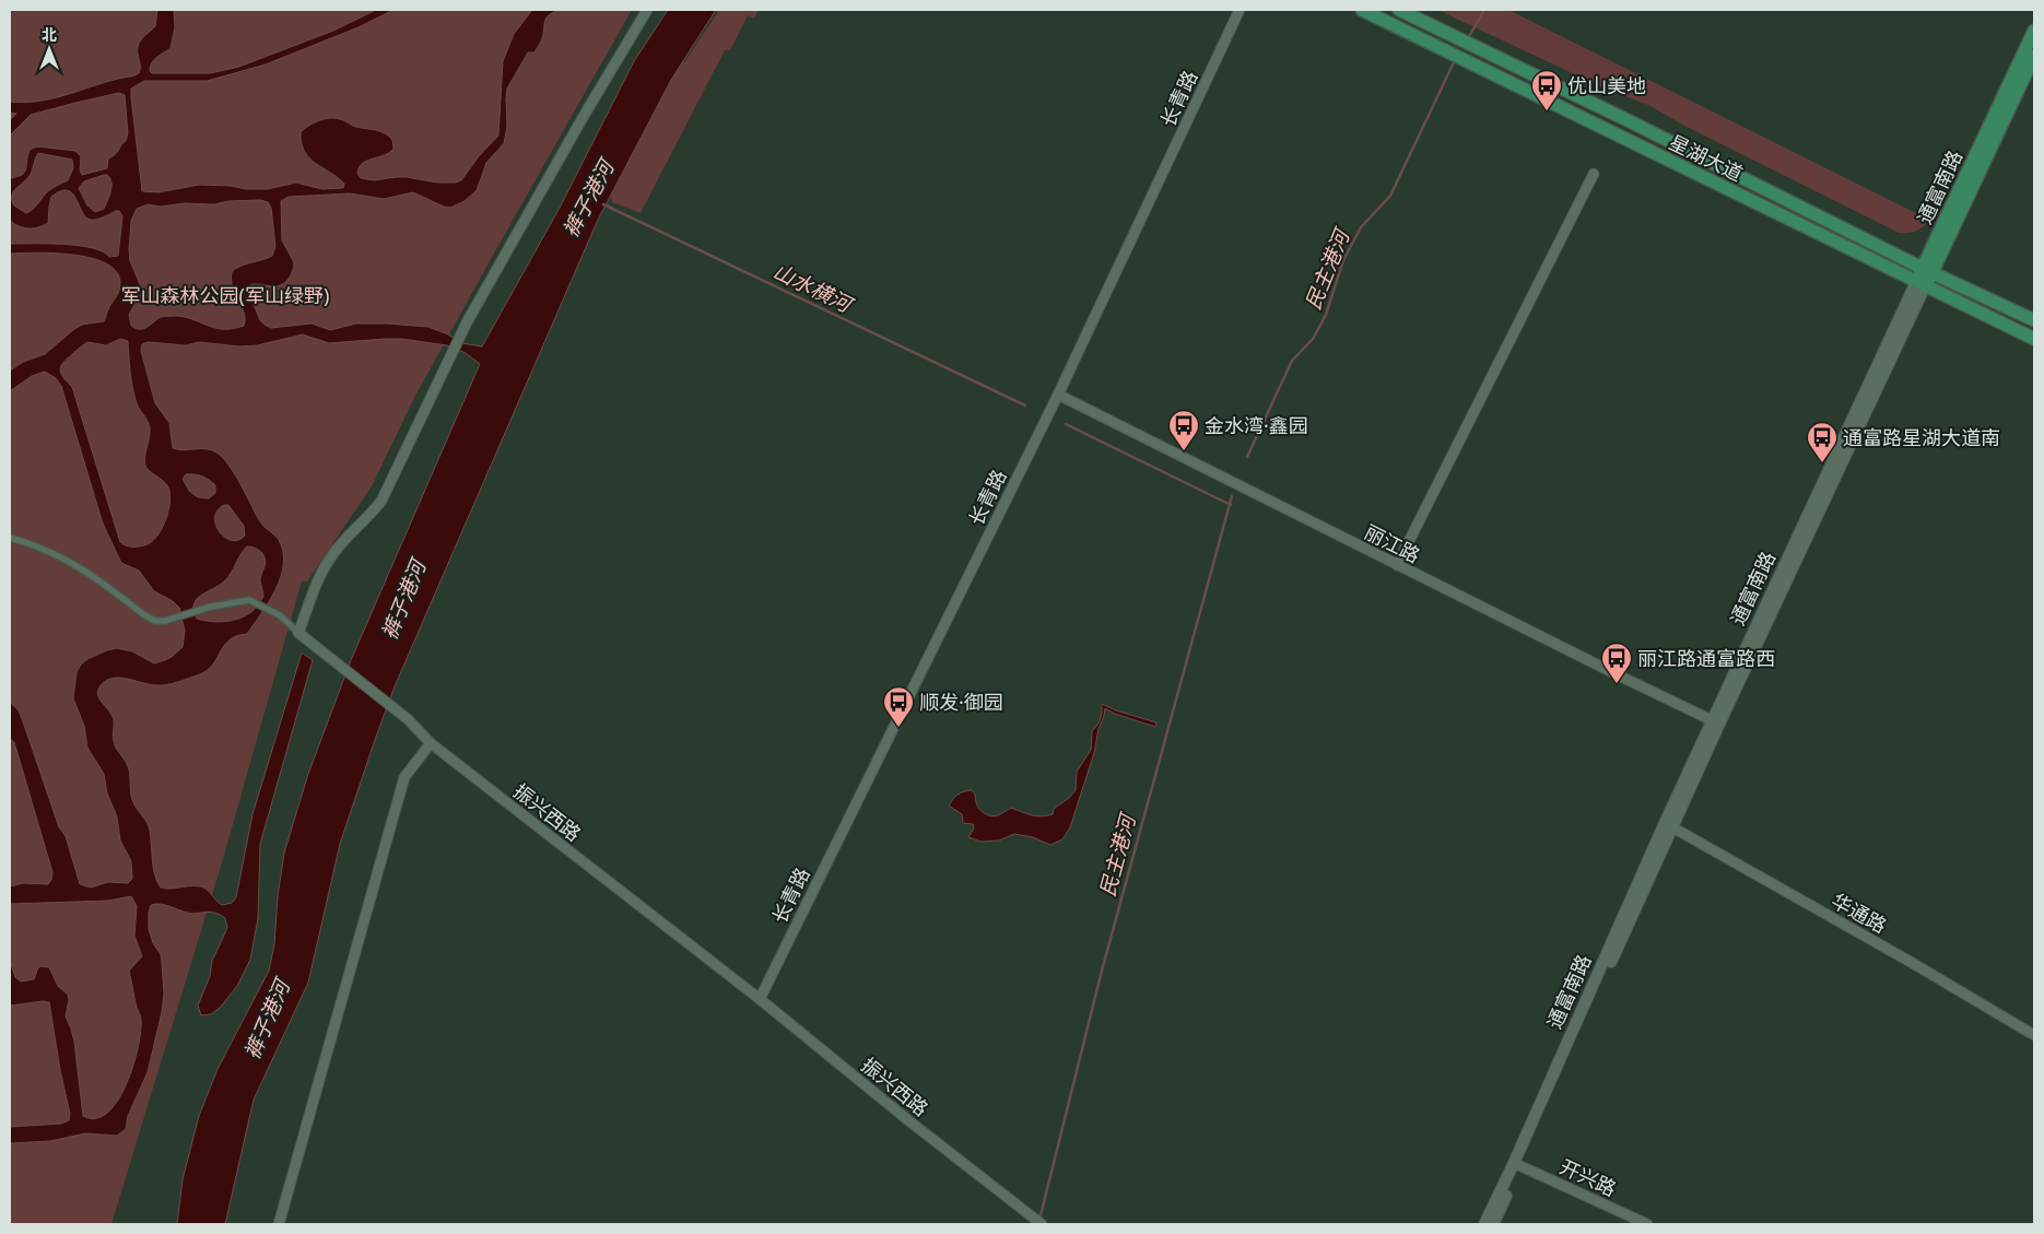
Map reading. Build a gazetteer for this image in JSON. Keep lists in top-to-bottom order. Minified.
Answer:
{"streets":{"main road":["星湖大道","通富南路"],"street":["长青路","丽江路","振兴西路","华通路","开兴路"]},"crossings":[["长青路","丽江路"],["长青路","振兴西路"],["星湖大道","通富南路"],["通富南路","丽江路"],["通富南路","华通路"],["通富南路","开兴路"]],"water":["裤子港河","民主港河","山水横河"],"parks":["军山森林公园(军山绿野)"],"places":{"bus stop":["优山美地","金水湾·鑫园","通富路星湖大道南","丽江路通富路西","顺发·御园"]},"north":"top"}
